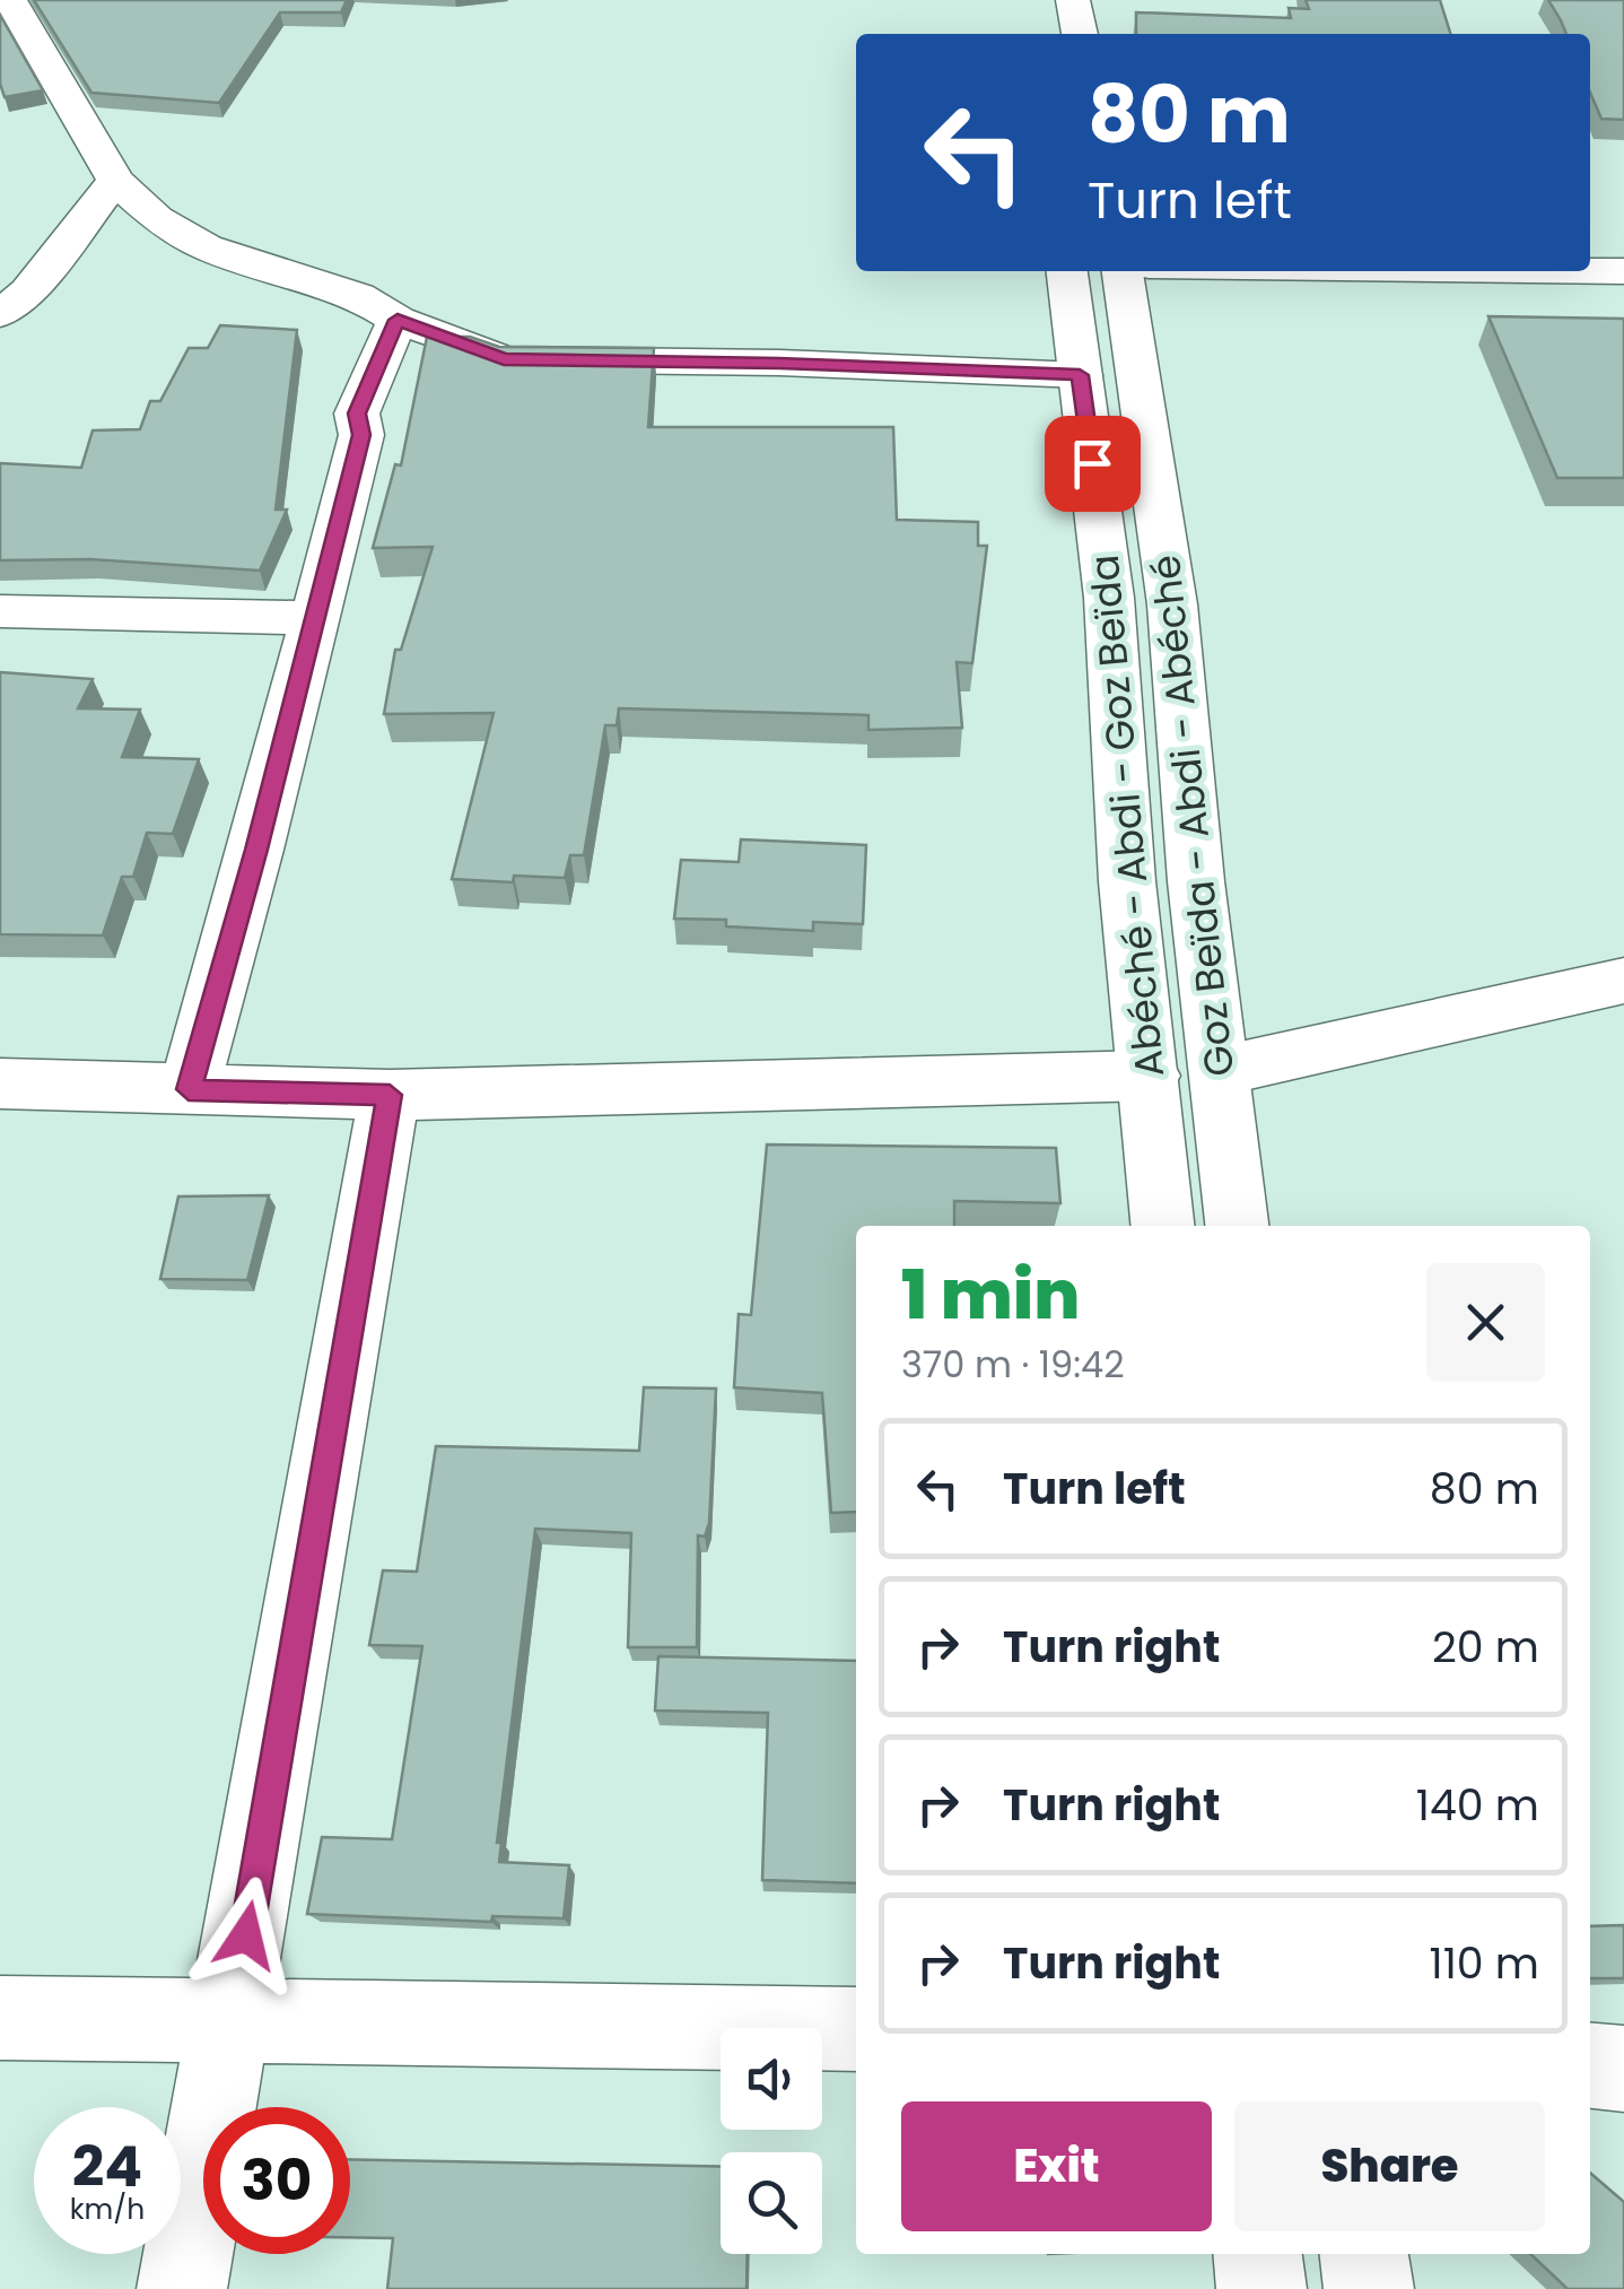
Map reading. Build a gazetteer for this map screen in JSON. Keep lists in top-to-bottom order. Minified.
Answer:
{"streets":{"street":["Abéché - Abdi - Goz Beïda","Goz Beïda - Abdi - Abéché"]},"page":{"turn":["80 m","Turn left"],"heading":["1 min","370 m · 19:42"],"list":[{"name":"Turn left","value":"80 m"},{"name":"Turn right","value":"20 m"},{"name":"Turn right","value":"140 m"},{"name":"Turn right","value":"110 m"}],"buttons":["Exit","Share"],"speed":"24 km/h","limit":"30"}}
